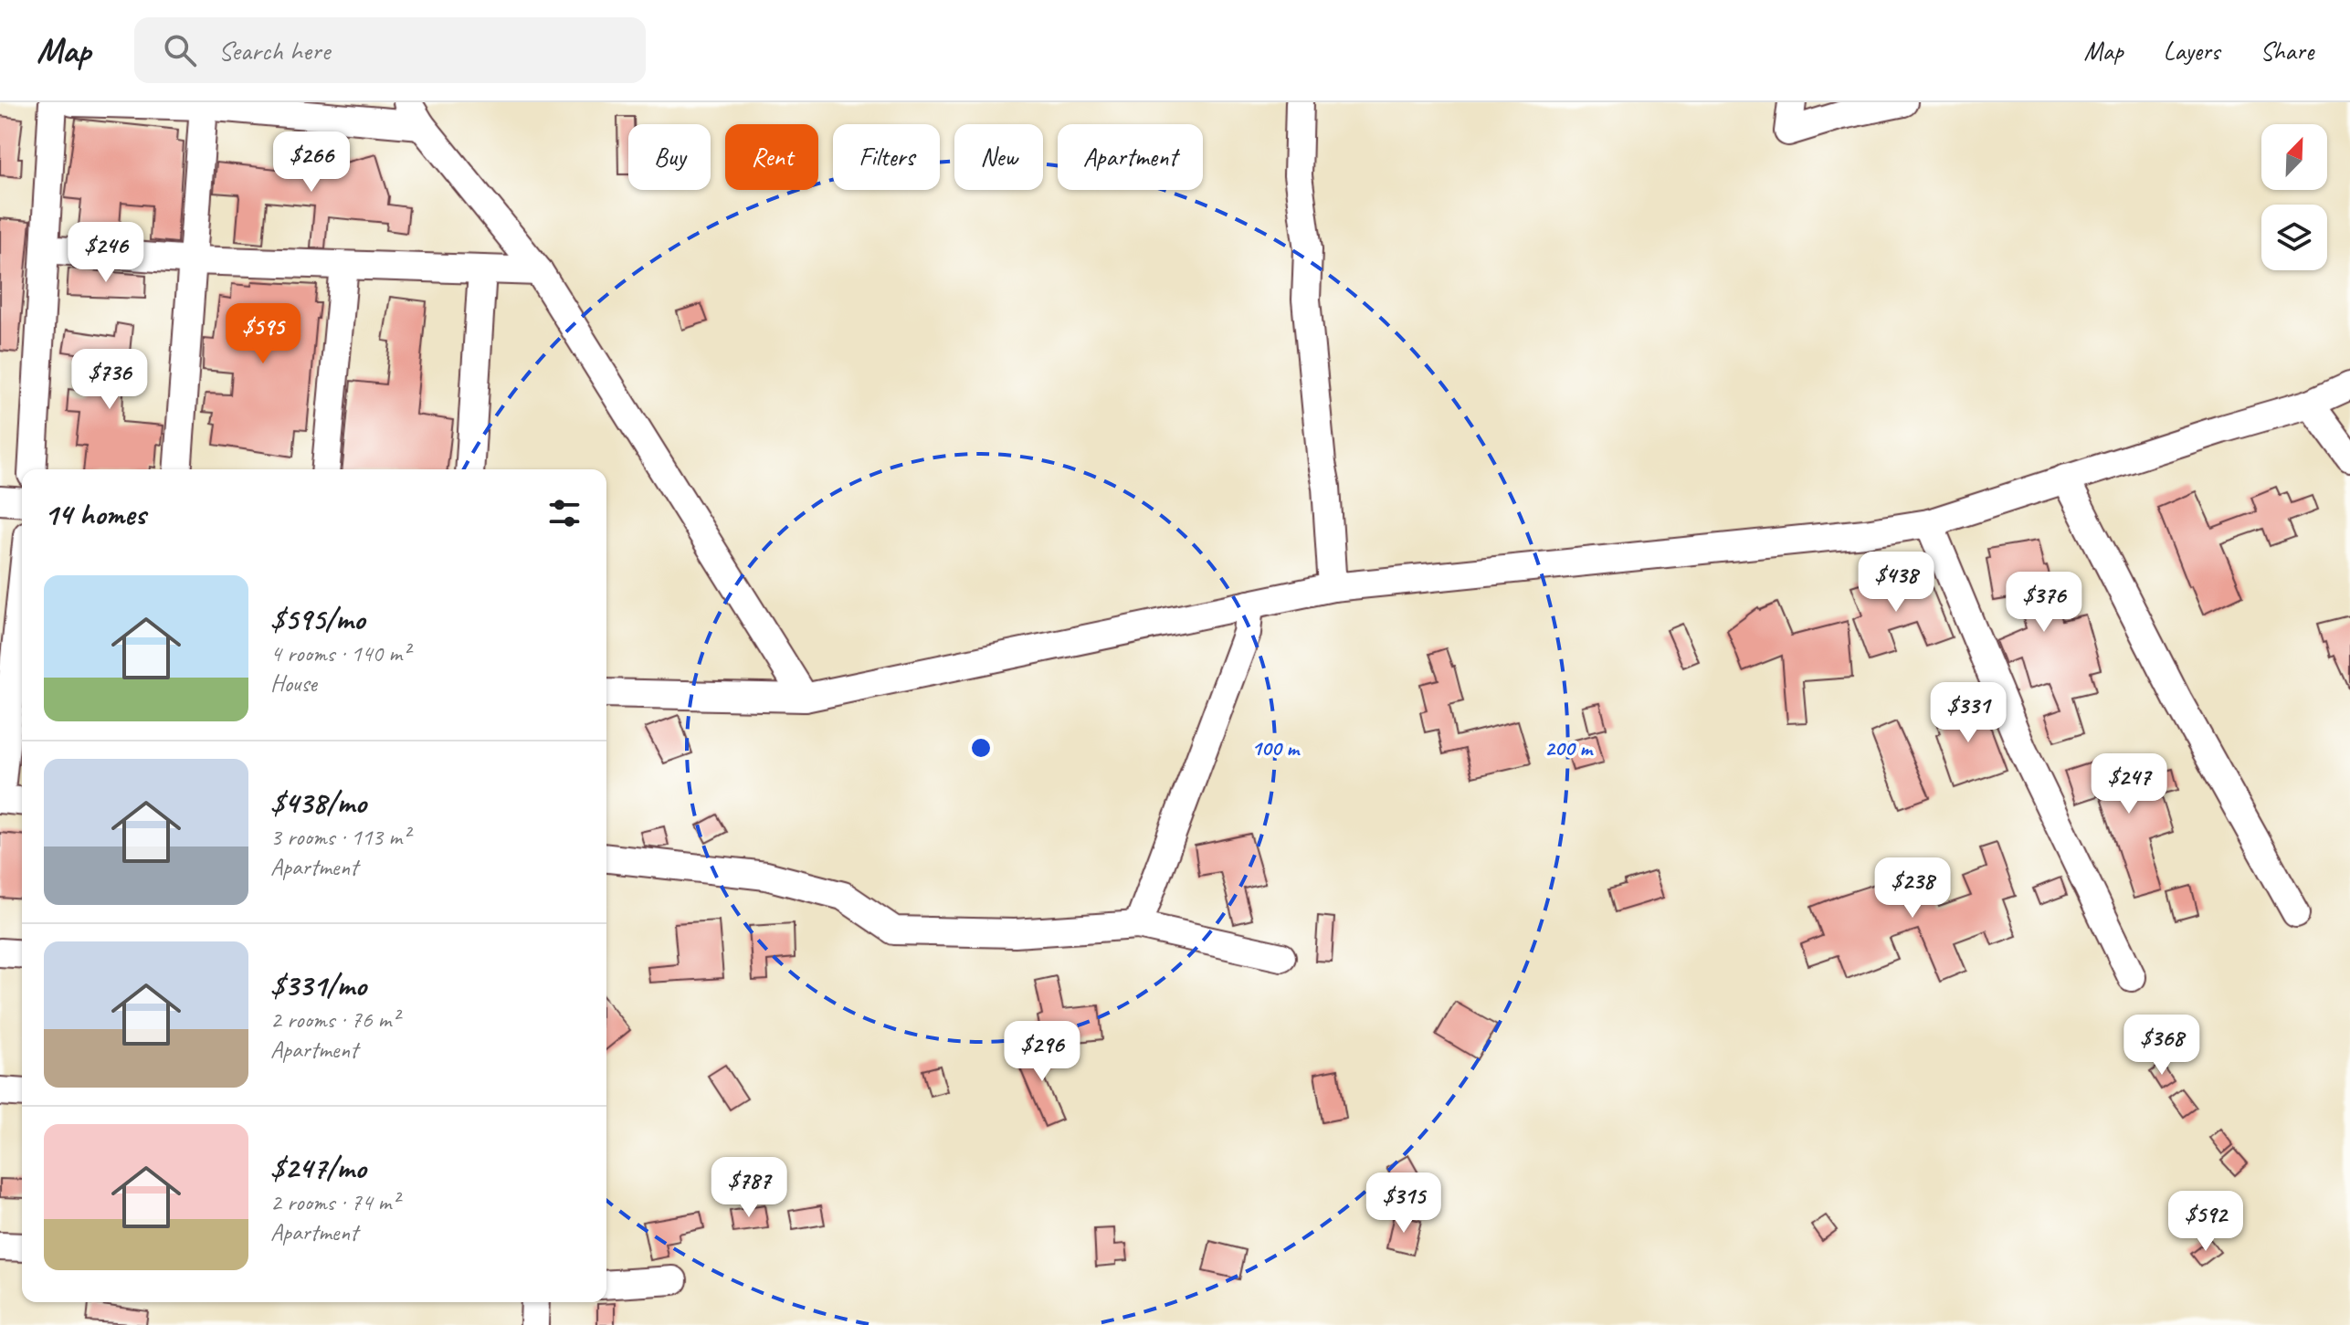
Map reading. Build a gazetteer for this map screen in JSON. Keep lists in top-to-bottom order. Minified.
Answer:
{"north":"top right","page":{"header":"Map","search":"Search here","nav":["Map","Layers","Share"],"chip":["Buy","Rent","Filters","New","Apartment"],"price":["$266","$246","$595","$736","$438","$376","$331","$247","$238","$368","$296","$787","$315","$592"],"heading":"14 homes","list":[{"name":"$595/mo","note":"4 rooms · 140 m² · House"},{"name":"$438/mo","note":"3 rooms · 113 m² · Apartment"},{"name":"$331/mo","note":"2 rooms · 76 m² · Apartment"},{"name":"$247/mo","note":"2 rooms · 74 m² · Apartment"}]},"rings":["100 m","200 m"]}
